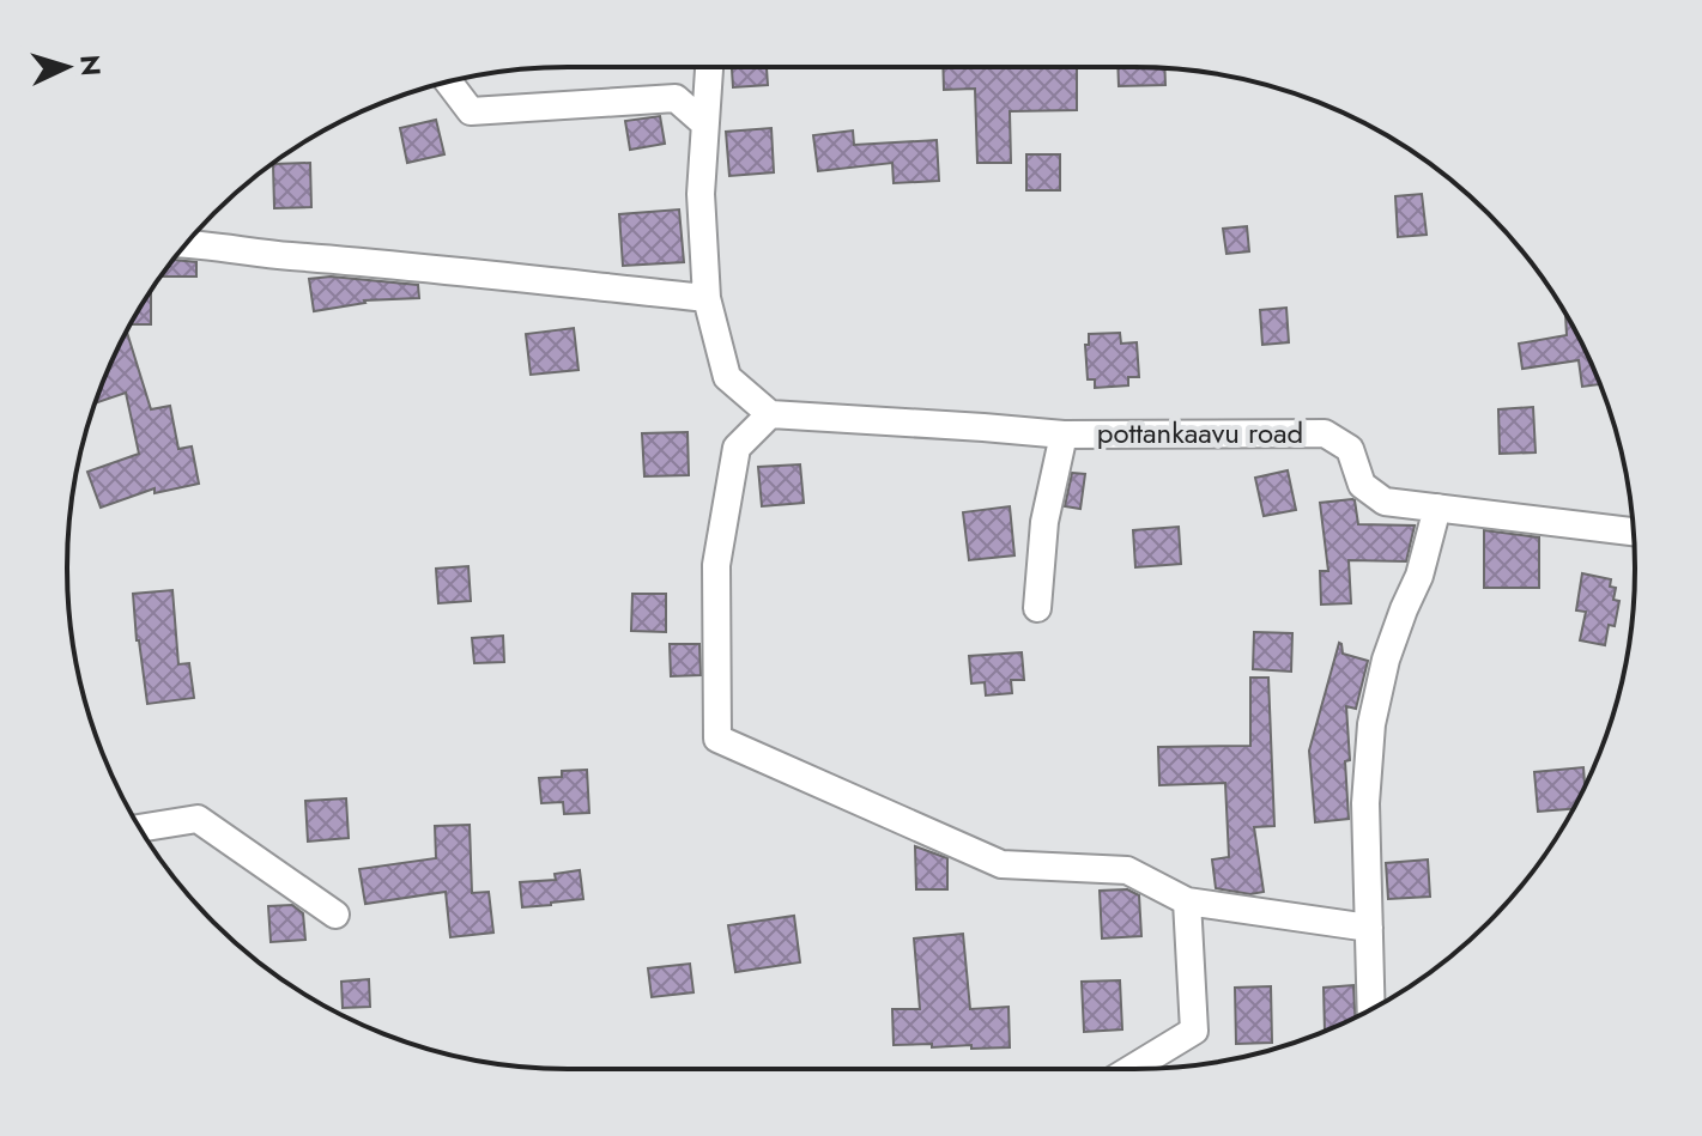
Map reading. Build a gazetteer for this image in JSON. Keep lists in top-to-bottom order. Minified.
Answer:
{"streets":{"street":["pottankaavu road"]},"north":"right"}
